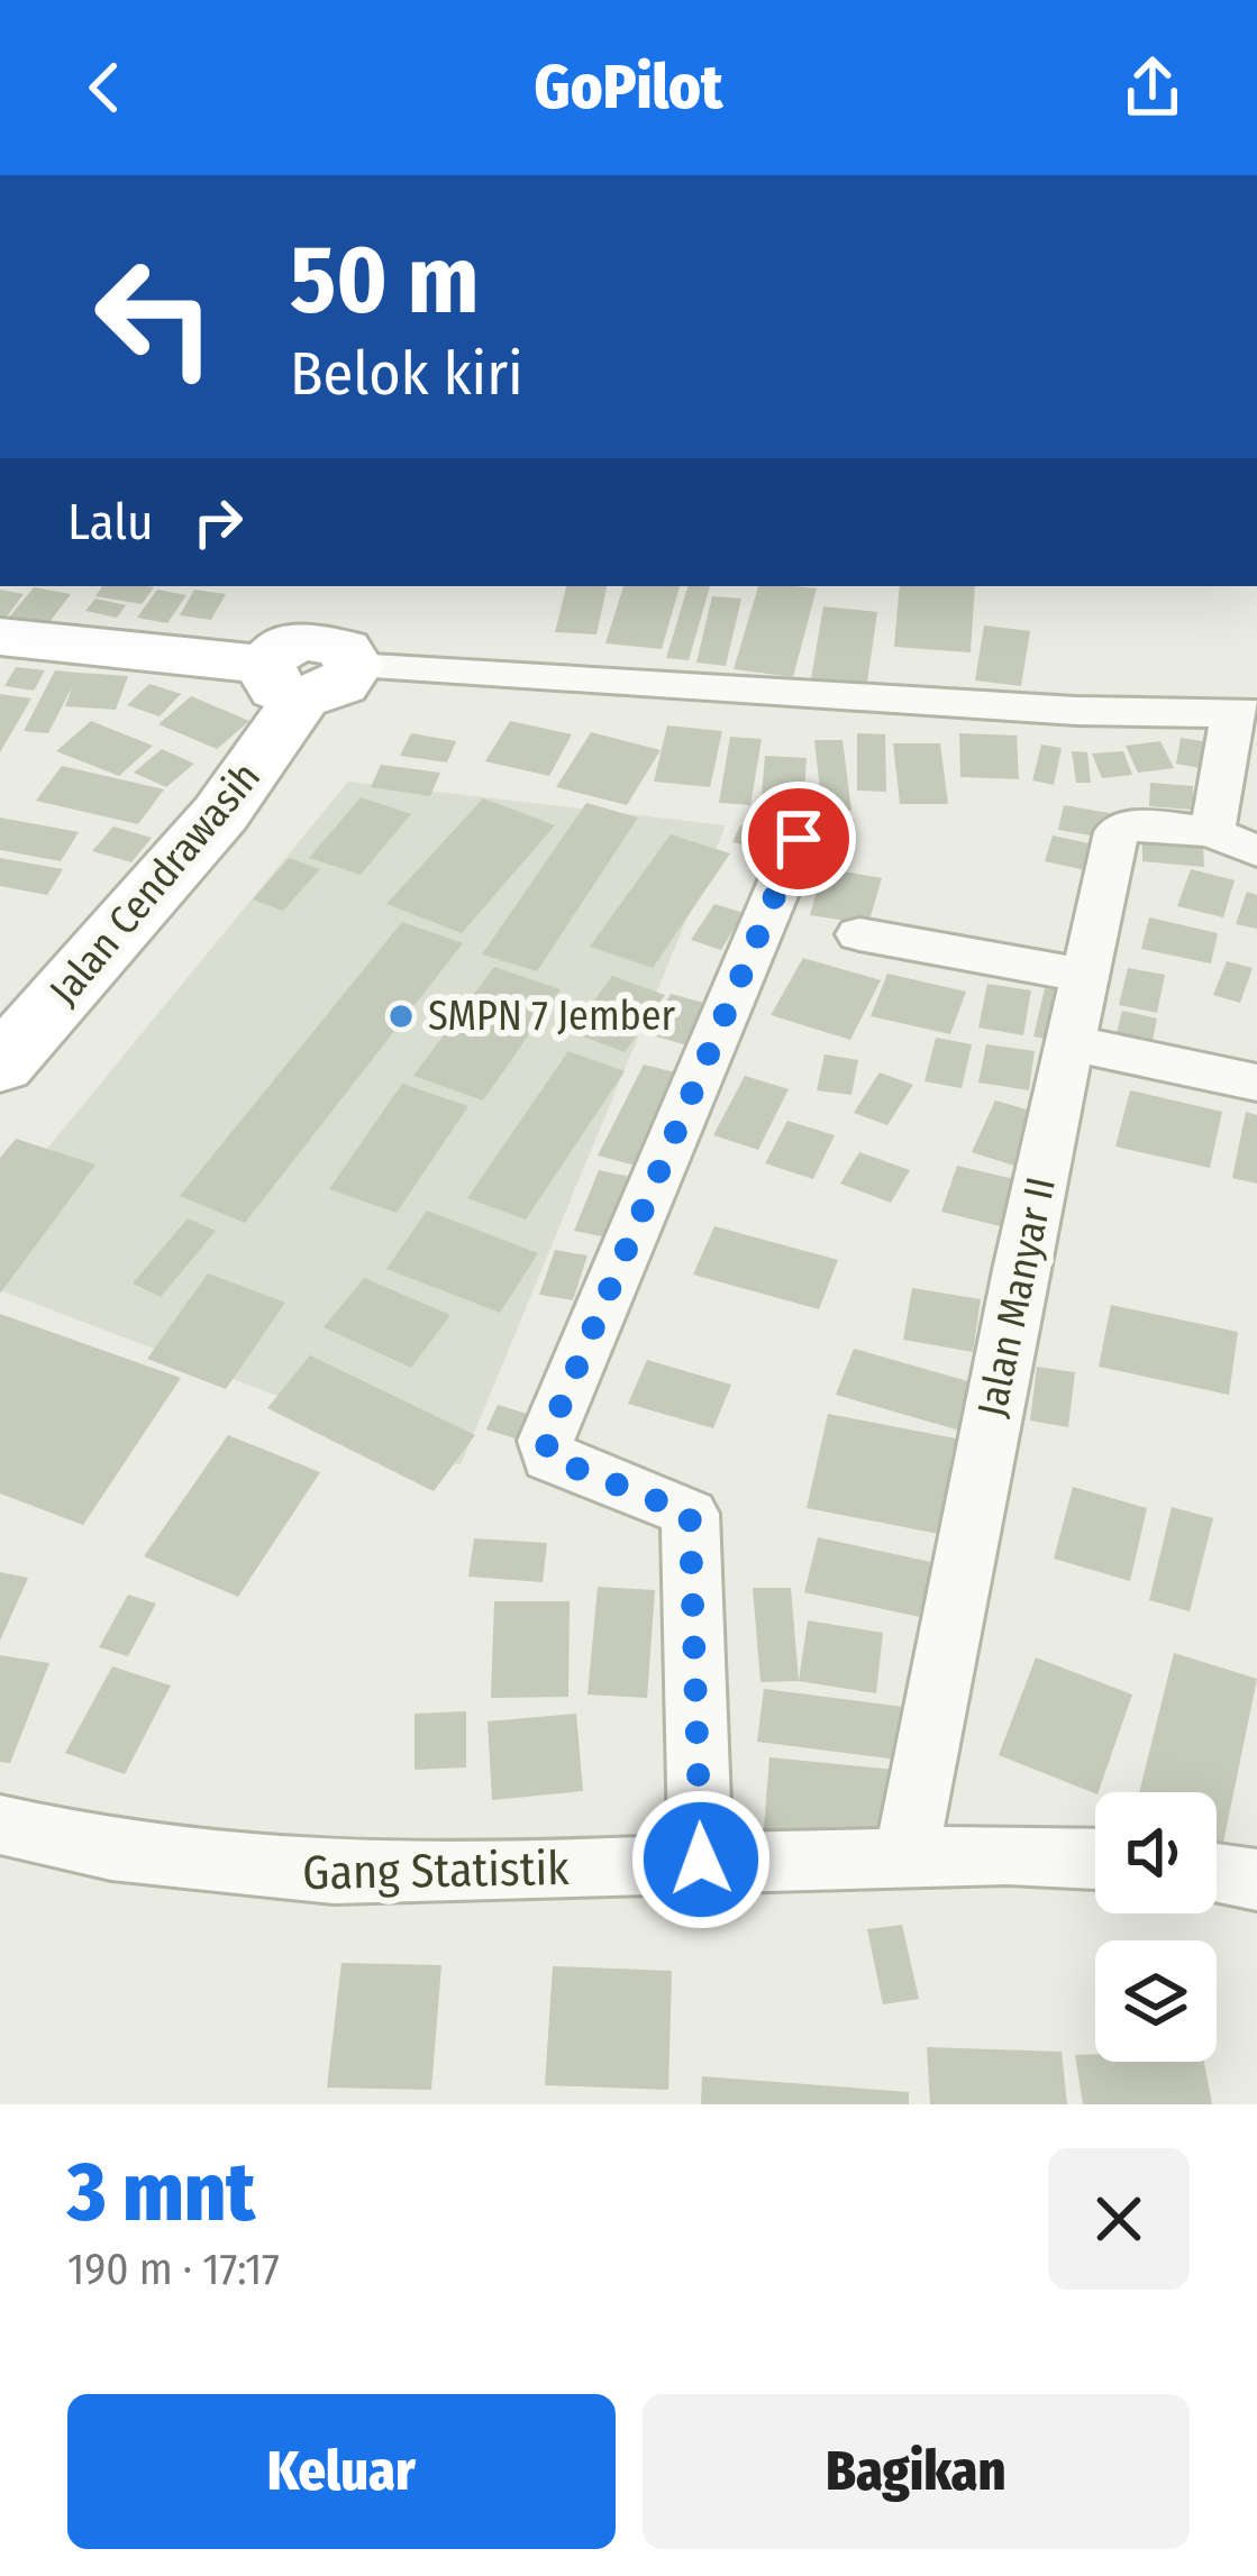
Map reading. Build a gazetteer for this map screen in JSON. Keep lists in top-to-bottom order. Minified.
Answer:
{"streets":{"main road":["Jalan Cendrawasih"],"street":["Jalan Manyar II","Gang Statistik"]},"crossings":[["Jalan Manyar II","Gang Statistik"]],"places":["SMPN 7 Jember"],"page":{"header":"GoPilot","turn":["50 m","Belok kiri"],"then":"Lalu","heading":["3 mnt","190 m · 17:17"],"buttons":["Keluar","Bagikan"]}}
